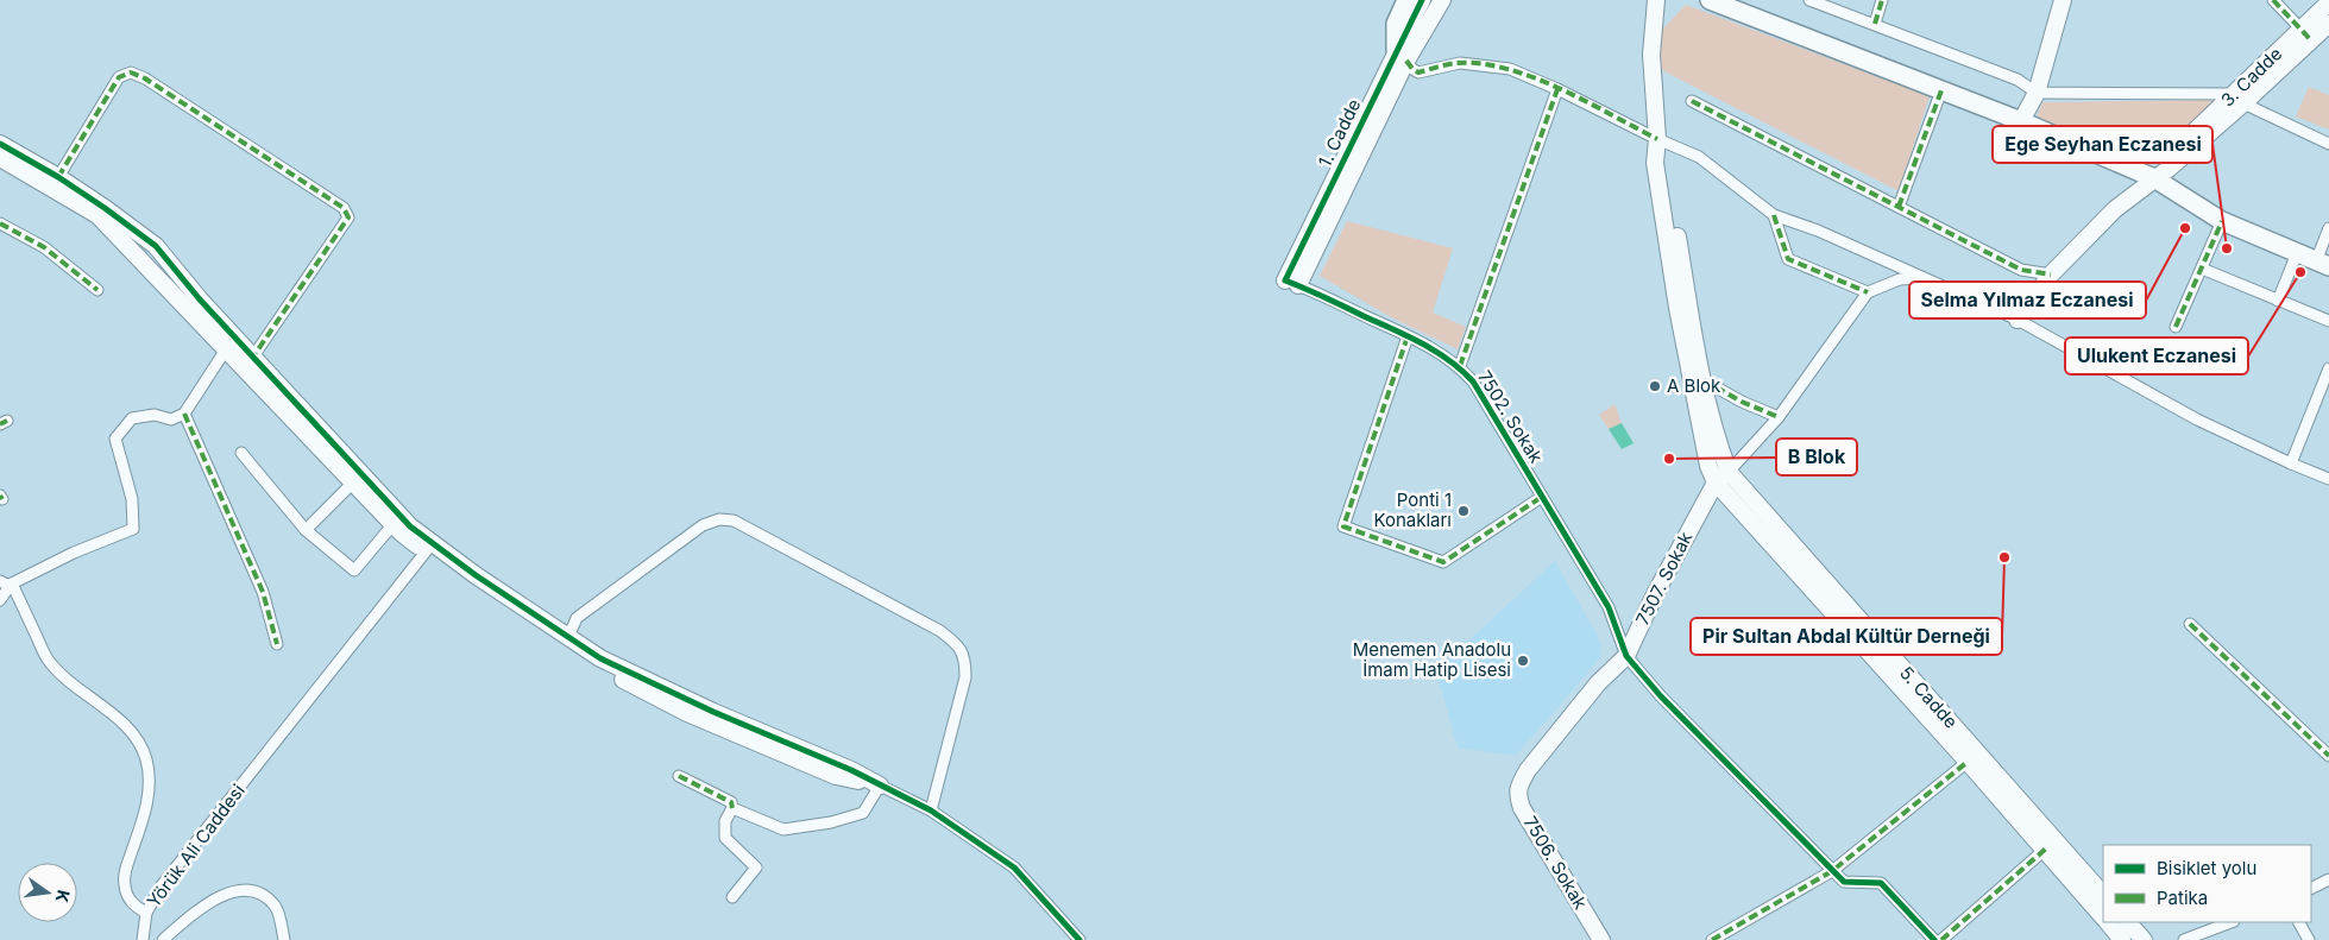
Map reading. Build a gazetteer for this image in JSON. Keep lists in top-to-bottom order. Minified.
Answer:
{"streets":{"street":["3. Cadde","1. Cadde","7502. Sokak","7507. Sokak","5. Cadde","Yörük Ali Caddesi","7506. Sokak"]},"crossings":[["1. Cadde","7502. Sokak"],["7502. Sokak","7507. Sokak"],["7507. Sokak","5. Cadde"],["7507. Sokak","7506. Sokak"]],"places":["Selma Yılmaz Eczanesi","Ege Seyhan Eczanesi","Ulukent Eczanesi","A Blok","B Blok","Ponti 1 Konakları","Pir Sultan Abdal Kültür Derneği","Menemen Anadolu İmam Hatip Lisesi"],"legend":["Bisiklet yolu","Patika"],"north":"right"}
